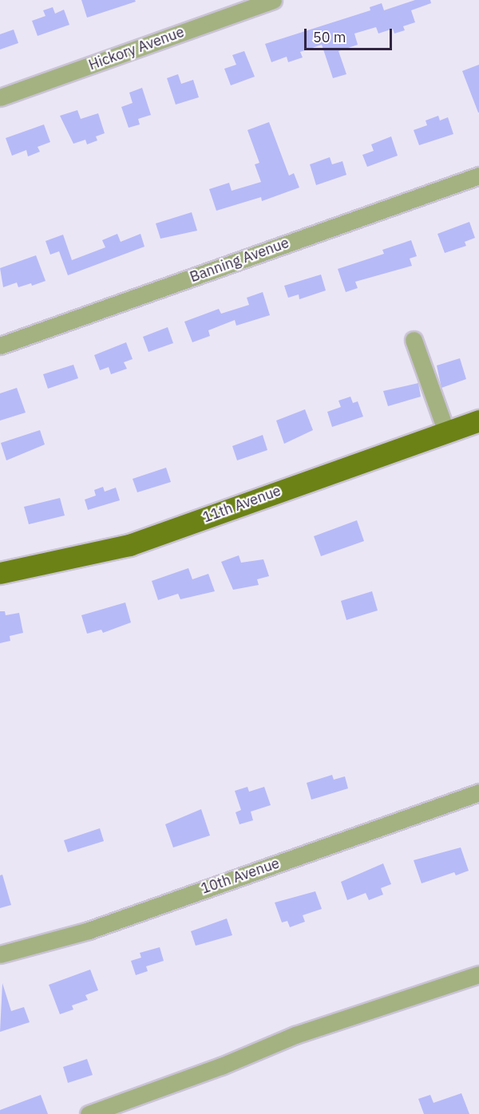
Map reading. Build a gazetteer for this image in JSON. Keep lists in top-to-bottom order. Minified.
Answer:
{"streets":{"main road":["11th Avenue"],"street":["Hickory Avenue","Banning Avenue","10th Avenue"]},"scale_bar":"50 m"}
